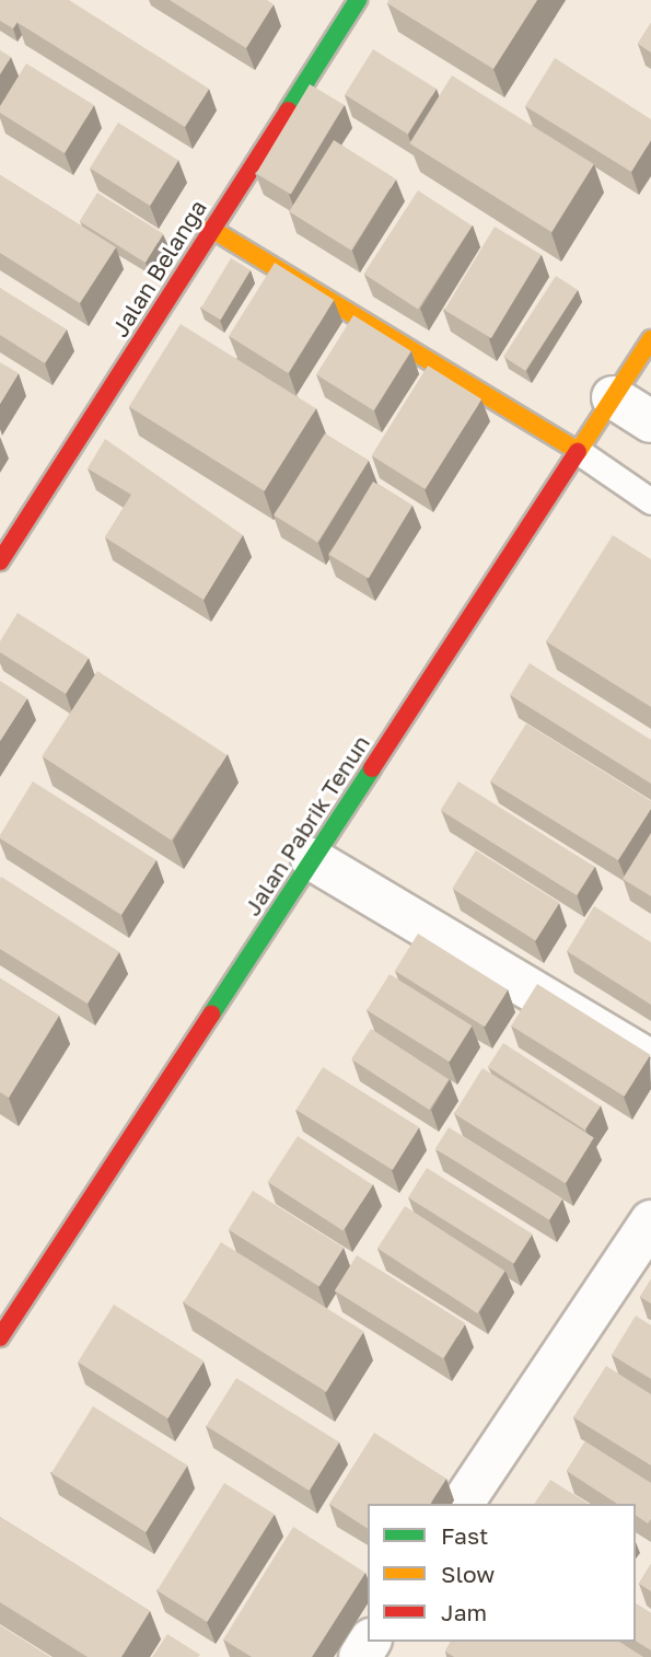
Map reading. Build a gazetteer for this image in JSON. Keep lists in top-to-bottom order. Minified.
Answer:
{"streets":{"street":["Jalan Belanga","Jalan Pabrik Tenun"]},"legend":["Fast","Slow","Jam"]}
